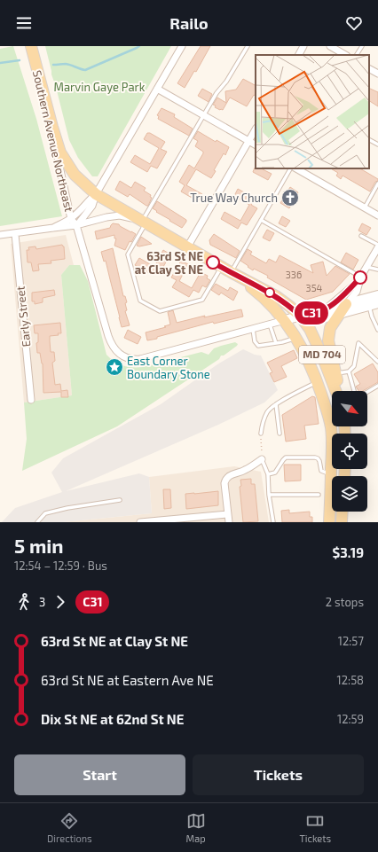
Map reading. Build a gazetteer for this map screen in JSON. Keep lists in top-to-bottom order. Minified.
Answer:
{"streets":{"main road":["Southern Avenue Northeast","MD 704"],"street":["Early Street"]},"crossings":[["Southern Avenue Northeast","MD 704"]],"parks":["Marvin Gaye Park"],"places":{"church":["True Way Church"],"other":["63rd St NE at Clay St NE"],"place":["East Corner Boundary Stone"]},"lines":["bus line C31"],"house_numbers":["336","354"],"north":"bottom right","page":{"header":"Railo","on_map":"C31","heading":["5 min","12:54 – 12:59 · Bus","$3.19"],"legs":["3","C31","2 stops"],"list":[{"name":"63rd St NE at Clay St NE","value":"12:57"},{"name":"63rd St NE at Eastern Ave NE","value":"12:58"},{"name":"Dix St NE at 62nd St NE","value":"12:59"}],"buttons":["Start","Tickets"],"tabs":["Directions","Map","Tickets"]}}
